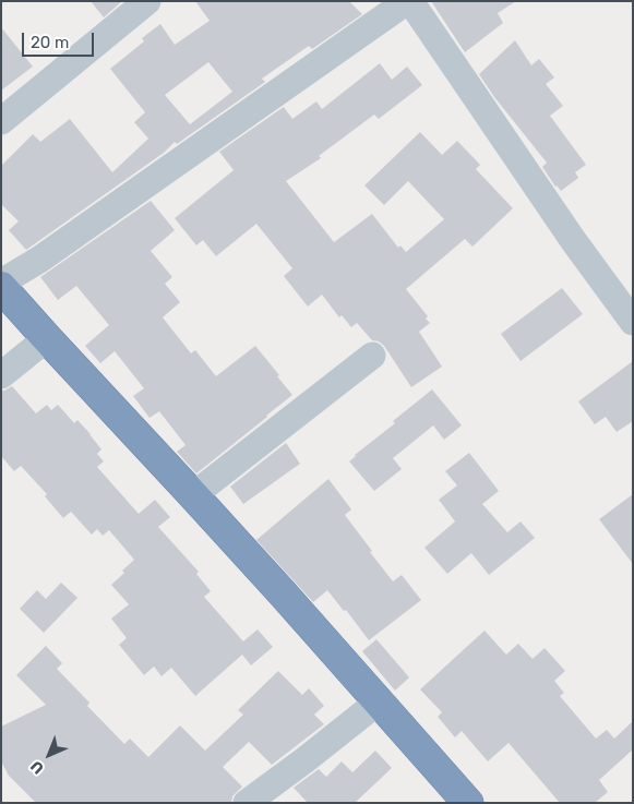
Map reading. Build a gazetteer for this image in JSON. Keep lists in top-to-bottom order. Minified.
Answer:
{"scale_bar":"20 m","north":"bottom left"}
